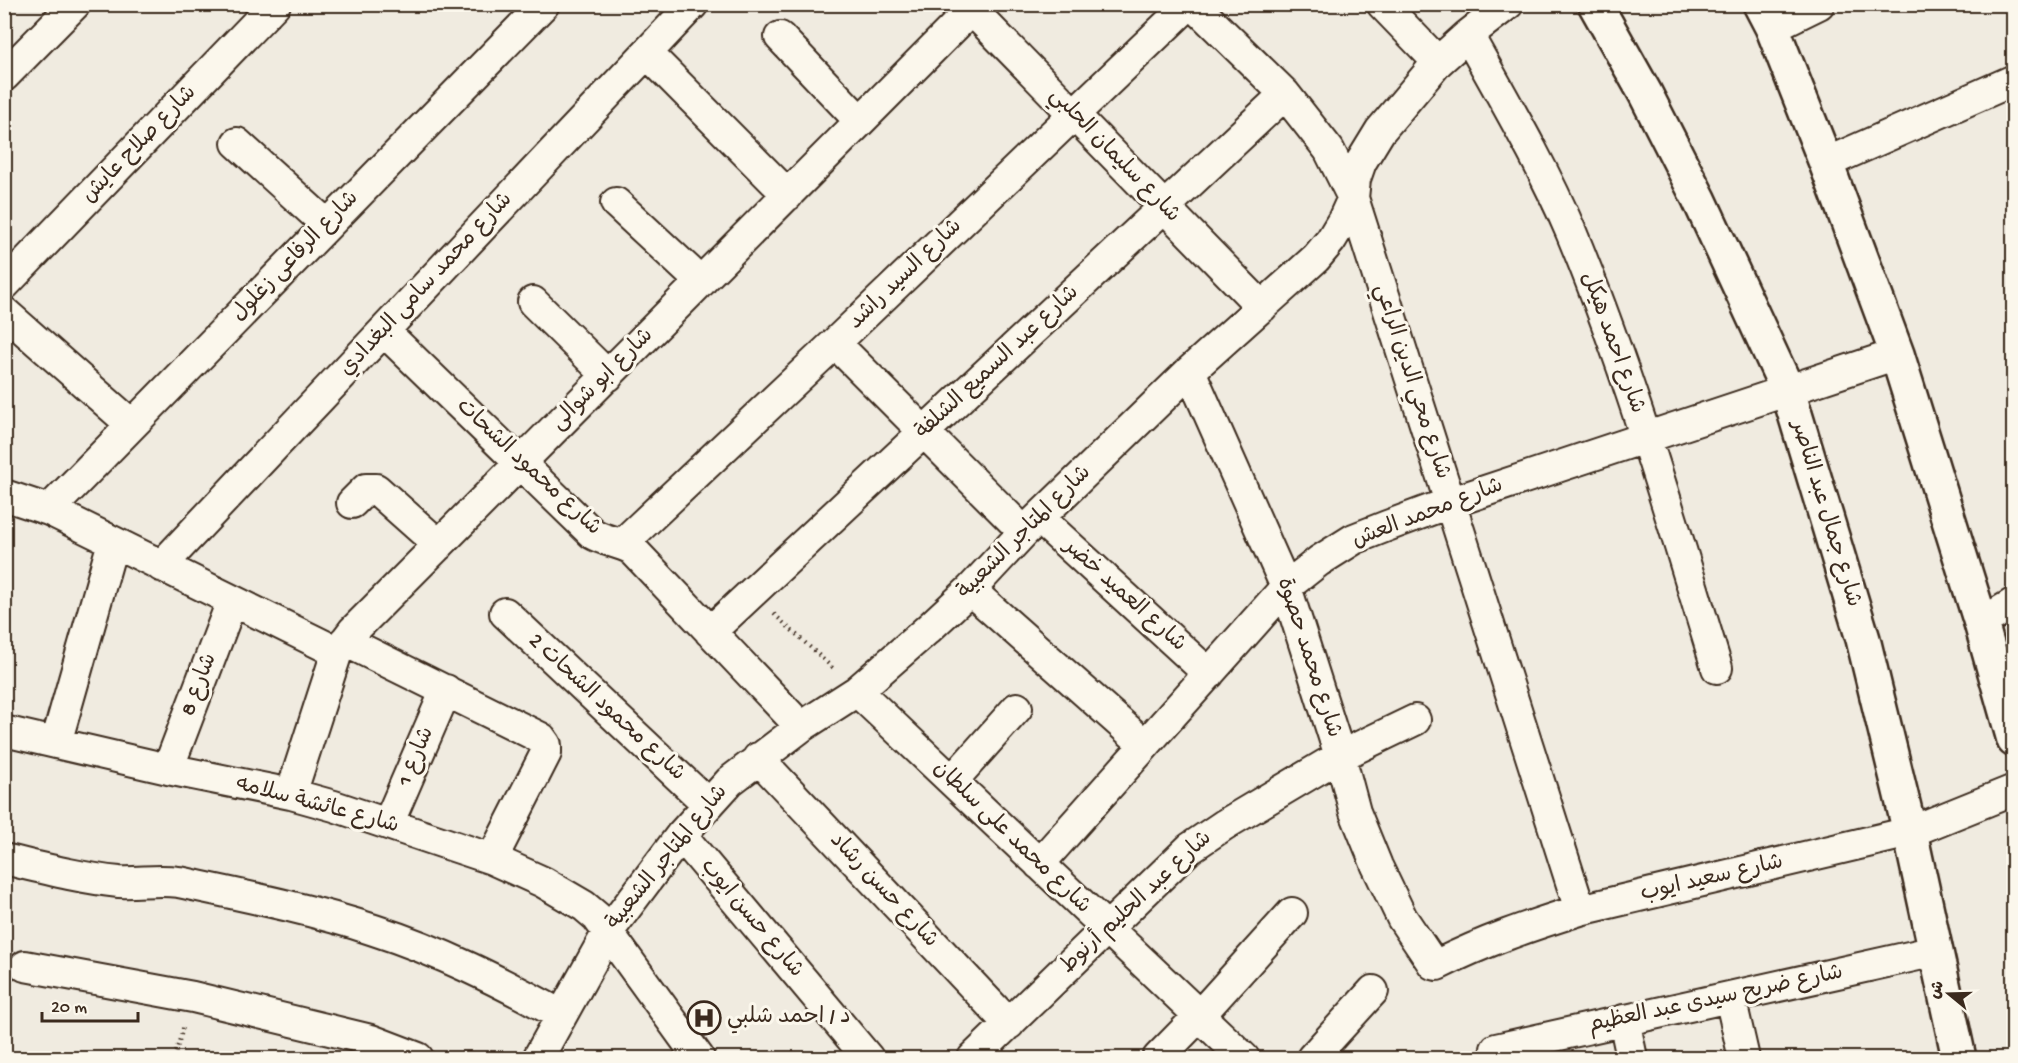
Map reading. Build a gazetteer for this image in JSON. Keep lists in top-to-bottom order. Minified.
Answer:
{"streets":{"street":["شارع صلاح عايش","شارع سليمان الحلبي","شارع الرفاعى زغلول","شارع السيد راشد","شارع محمد سامى البغدادي","شارع احمد هيكل","شارع عبد السميع الشلفة","شارع ابو شوالى","شارع محي الدين الراعي","شارع محمود الشحات","شارع محمد العش","شارع جمال عبد الناصر","شارع المتاجر الشعبية","شارع العميد خضر","شارع محمد حصوة","شارع 8","شارع محمود الشحات 2","شارع 1","شارع عائشة سلامه","شارع محمد على سلطان","شارع سعيد ايوب","شارع حسن رشاد","شارع عبد الحليم أرنوط","شارع حسن ايوب","شارع ضريح سيدى عبد العظيم"]},"crossings":[["شارع سليمان الحلبي","شارع السيد راشد"],["شارع سليمان الحلبي","شارع عبد السميع الشلفة"],["شارع سليمان الحلبي","شارع ابو شوالى"],["شارع سليمان الحلبي","شارع المتاجر الشعبية"],["شارع السيد راشد","شارع محمود الشحات"],["شارع السيد راشد","شارع العميد خضر"],["شارع محمد سامى البغدادي","شارع محمود الشحات"],["شارع احمد هيكل","شارع محمد العش"],["شارع احمد هيكل","شارع المتاجر الشعبية"],["شارع عبد السميع الشلفة","شارع محي الدين الراعي"],["شارع عبد السميع الشلفة","شارع محمود الشحات"],["شارع عبد السميع الشلفة","شارع العميد خضر"],["شارع ابو شوالى","شارع محمود الشحات"],["شارع ابو شوالى","شارع عائشة سلامه"],["شارع محي الدين الراعي","شارع محمد العش"],["شارع محي الدين الراعي","شارع المتاجر الشعبية"],["شارع محي الدين الراعي","شارع سعيد ايوب"],["شارع محمود الشحات","شارع المتاجر الشعبية"],["شارع محمد العش","شارع جمال عبد الناصر"],["شارع محمد العش","شارع العميد خضر"],["شارع محمد العش","شارع محمد حصوة"],["شارع محمد العش","شارع محمد على سلطان"],["شارع جمال عبد الناصر","شارع سعيد ايوب"],["شارع جمال عبد الناصر","شارع ضريح سيدى عبد العظيم"],["شارع المتاجر الشعبية","شارع العميد خضر"],["شارع المتاجر الشعبية","شارع محمد حصوة"],["شارع المتاجر الشعبية","شارع محمود الشحات 2"],["شارع المتاجر الشعبية","شارع عائشة سلامه"],["شارع المتاجر الشعبية","شارع محمد على سلطان"],["شارع المتاجر الشعبية","شارع حسن رشاد"],["شارع المتاجر الشعبية","شارع حسن ايوب"],["شارع محمد حصوة","شارع سعيد ايوب"],["شارع محمد حصوة","شارع عبد الحليم أرنوط"],["شارع 8","شارع عائشة سلامه"],["شارع 1","شارع عائشة سلامه"],["شارع محمد على سلطان","شارع عبد الحليم أرنوط"],["شارع حسن رشاد","شارع عبد الحليم أرنوط"]],"places":{"hospital":["د / احمد شلبي"]},"scale_bar":"20 m","north":"left"}
